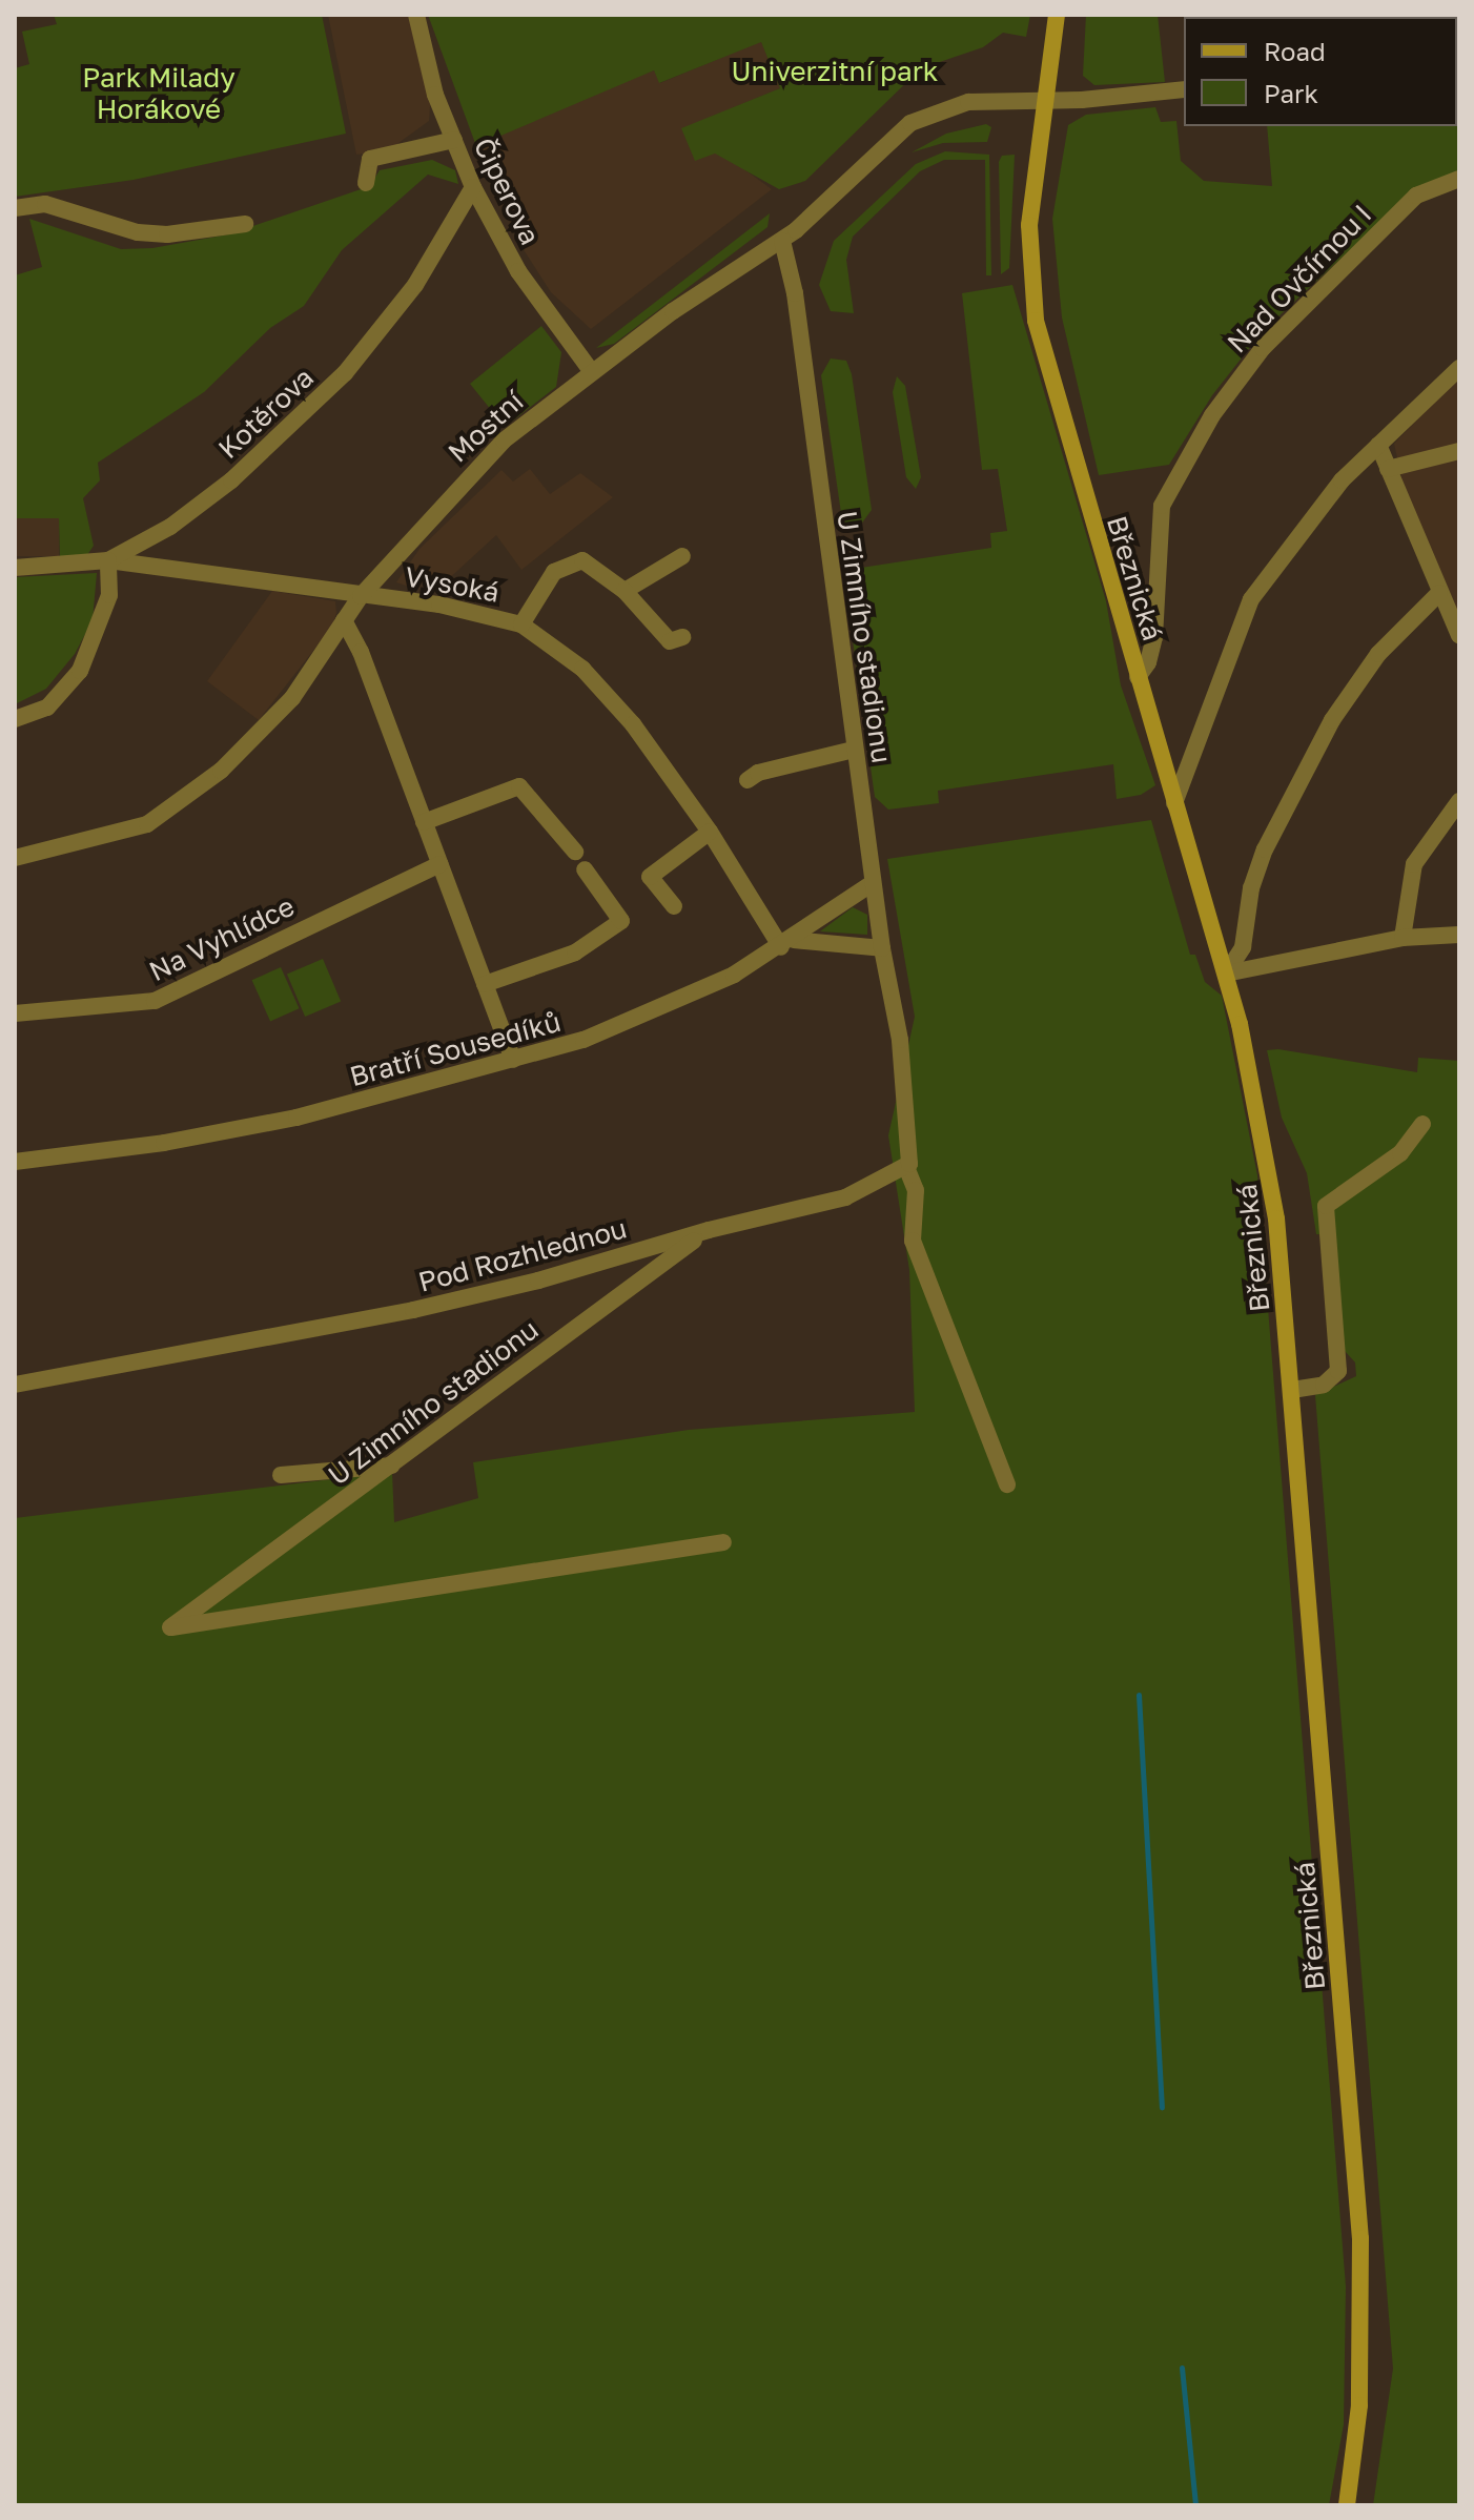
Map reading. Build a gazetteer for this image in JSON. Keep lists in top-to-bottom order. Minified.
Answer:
{"streets":{"main road":["Březnická"],"street":["Čiperova","Nad Ovčírnou I","Kotěrova","Mostní","Vysoká","U Zimního stadionu","Na Vyhlídce","Bratří Sousedíků","Pod Rozhlednou"]},"crossings":[["Čiperova","Kotěrova"],["Čiperova","Mostní"],["Nad Ovčírnou I","Březnická"],["Kotěrova","Vysoká"],["Mostní","Březnická"],["Mostní","Vysoká"],["Mostní","U Zimního stadionu"],["Vysoká","Bratří Sousedíků"],["U Zimního stadionu","Bratří Sousedíků"],["U Zimního stadionu","Pod Rozhlednou"]],"parks":["Univerzitní park","Park Milady Horákové"],"legend":["Road","Park"]}
